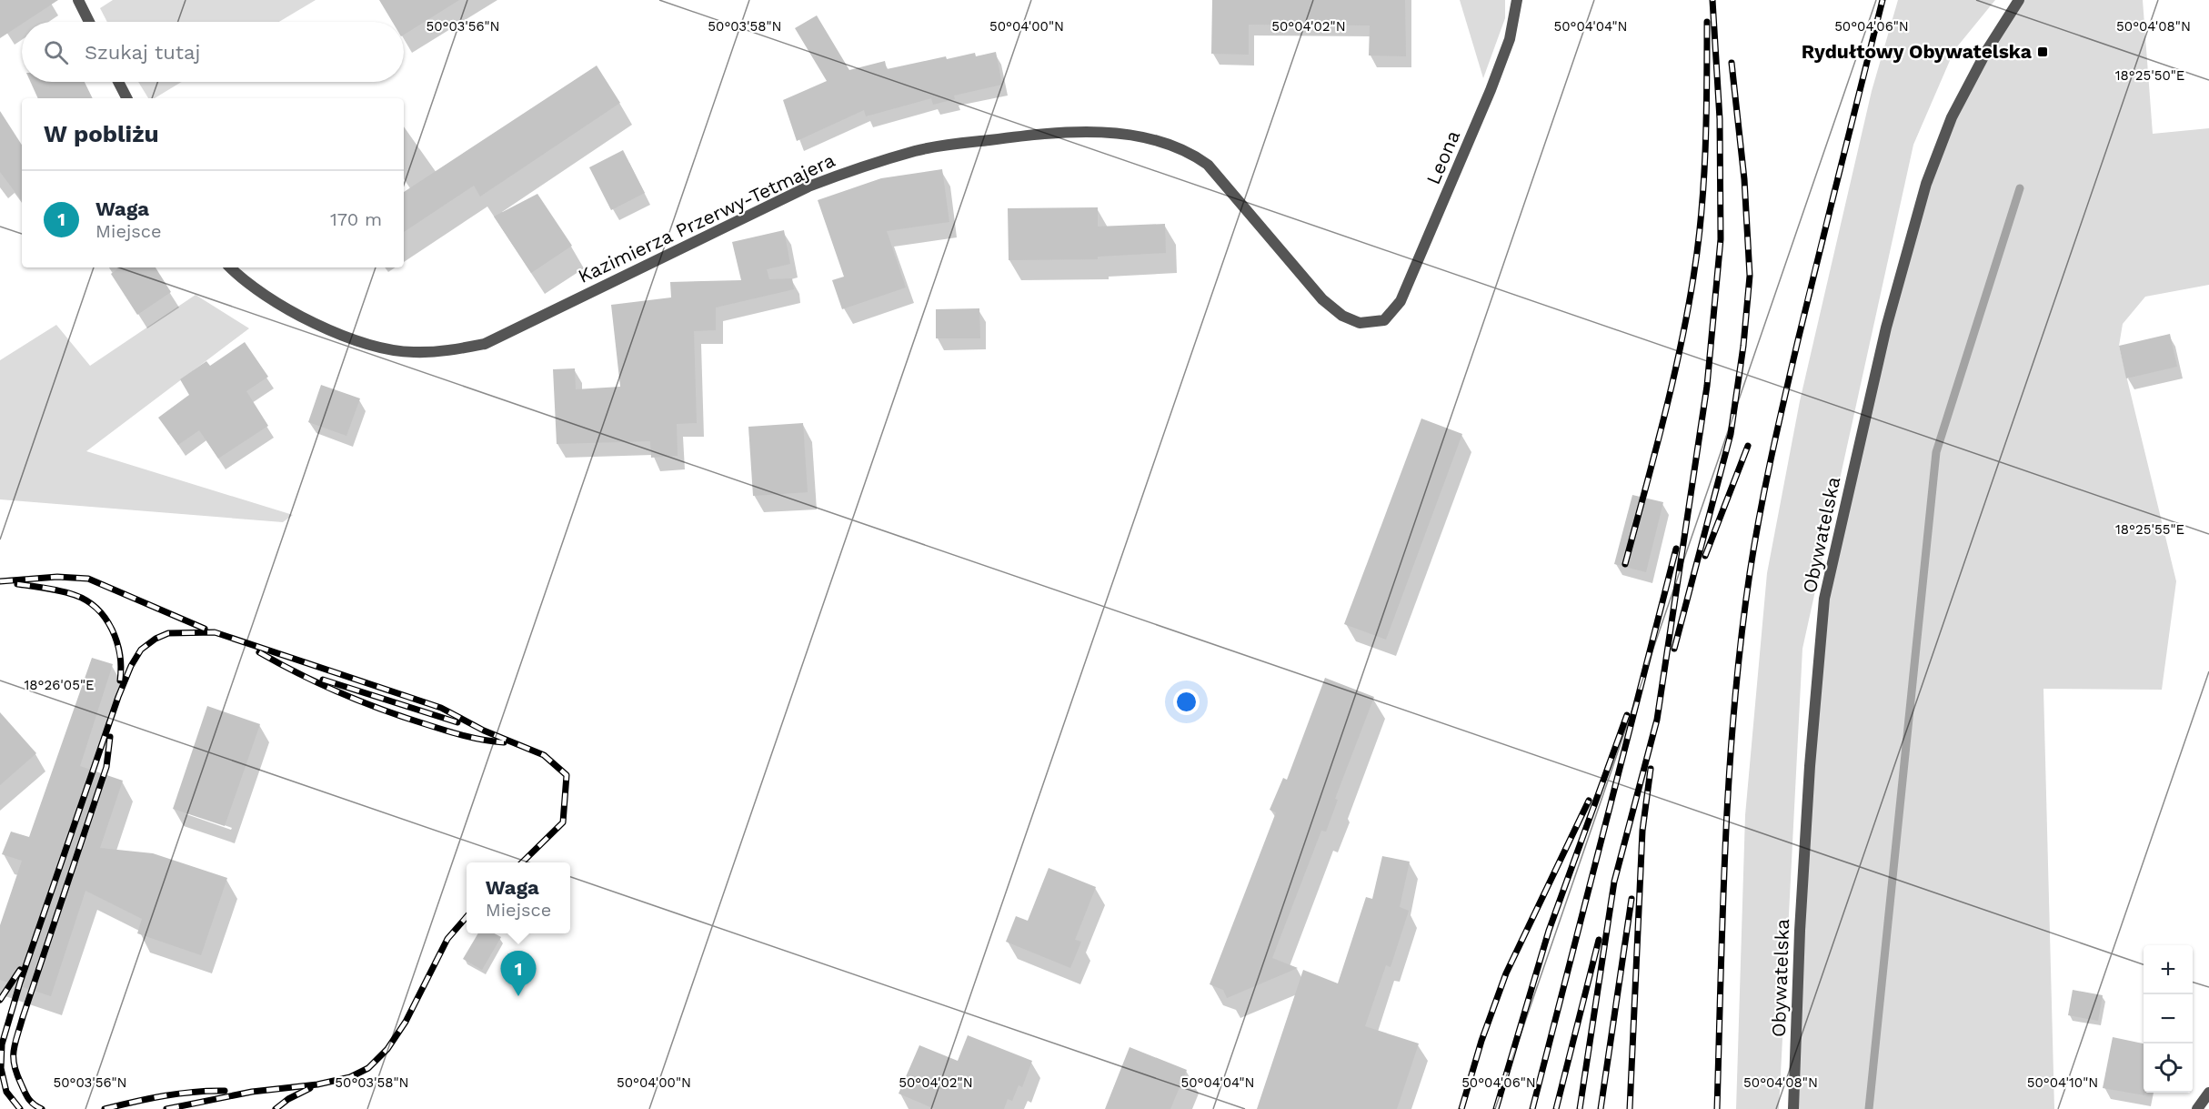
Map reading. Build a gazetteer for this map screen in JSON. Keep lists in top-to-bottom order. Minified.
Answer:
{"streets":{"street":["Leona","Kazimierza Przerwy-Tetmajera","Obywatelska"]},"crossings":[["Leona","Kazimierza Przerwy-Tetmajera"]],"places":{"transit":["Rydułtowy Obywatelska"]},"page":{"search":"Szukaj tutaj","heading":"W pobliżu","list":[{"mark":"1","name":"Waga","note":"Miejsce","value":"170 m"}],"popup":["Waga","Miejsce"],"map_buttons":["+","−"],"pins":"1"},"coordinates":["50°04'08\"N","50°03'56\"N","50°03'58\"N","50°04'00\"N","50°04'02\"N","50°04'04\"N","50°04'06\"N","18°25'50\"E","18°25'55\"E","18°26'05\"E","50°04'10\"N"]}
